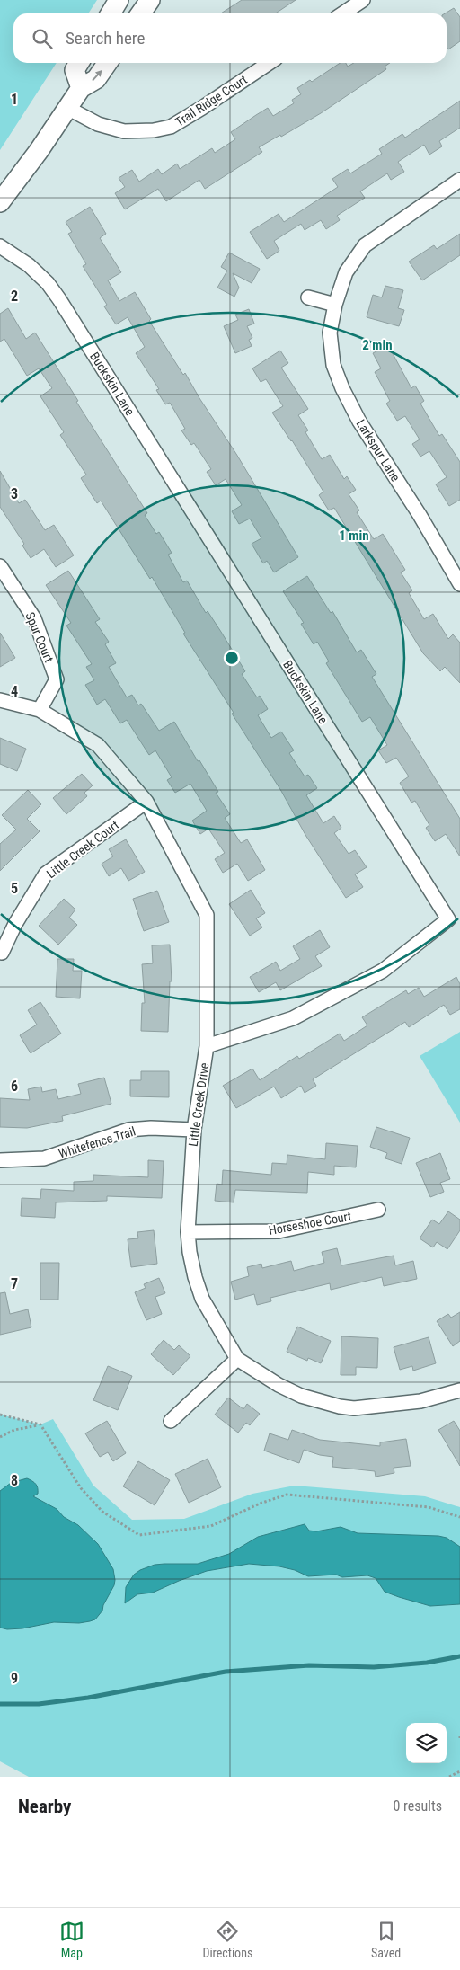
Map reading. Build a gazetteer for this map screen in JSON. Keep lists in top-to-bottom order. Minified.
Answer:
{"streets":{"street":["Trail Ridge Court","Buckskin Lane","Larkspur Lane","Spur Court","Little Creek Court","Little Creek Drive","Whitefence Trail","Horseshoe Court"]},"crossings":[["Buckskin Lane","Little Creek Drive"],["Spur Court","Little Creek Drive"],["Little Creek Court","Little Creek Drive"],["Little Creek Drive","Whitefence Trail"],["Little Creek Drive","Horseshoe Court"]],"page":{"search":"Search here","heading":["Nearby","0 results"],"nav":["Map","Directions","Saved"]},"grid":{"rows":["1","2","3","4","5","6","7","8","9"]},"rings":["2 min","1 min"]}
